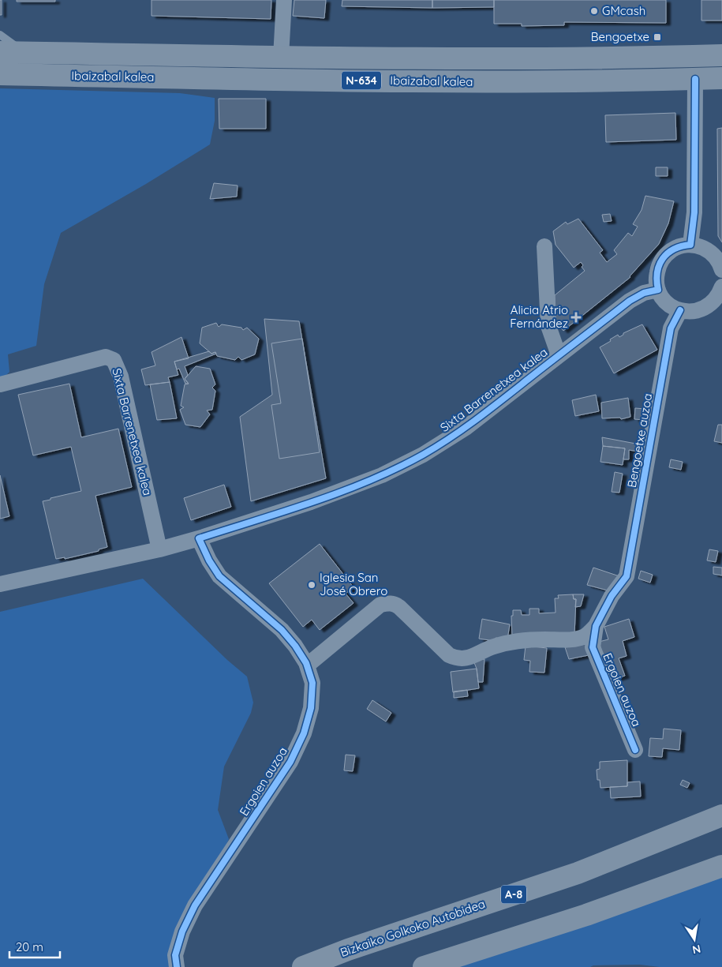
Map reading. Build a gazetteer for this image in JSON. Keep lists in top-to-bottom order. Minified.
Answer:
{"streets":{"highway":["Ibaizabal kalea","N-634","A-8","Bizkaiko Golkoko Autobidea"],"street":["Sixta Barrenetxea kalea","Bengoetxe auzoa","Ergoien auzoa"]},"crossings":[["Sixta Barrenetxea kalea","Ergoien auzoa"],["Bengoetxe auzoa","Ergoien auzoa"]],"places":{"other":["GMcash","Iglesia San José Obrero"],"transit":["Bengoetxe"],"health":["Alicia Atrio Fernández"]},"scale_bar":"20 m","north":"bottom"}
